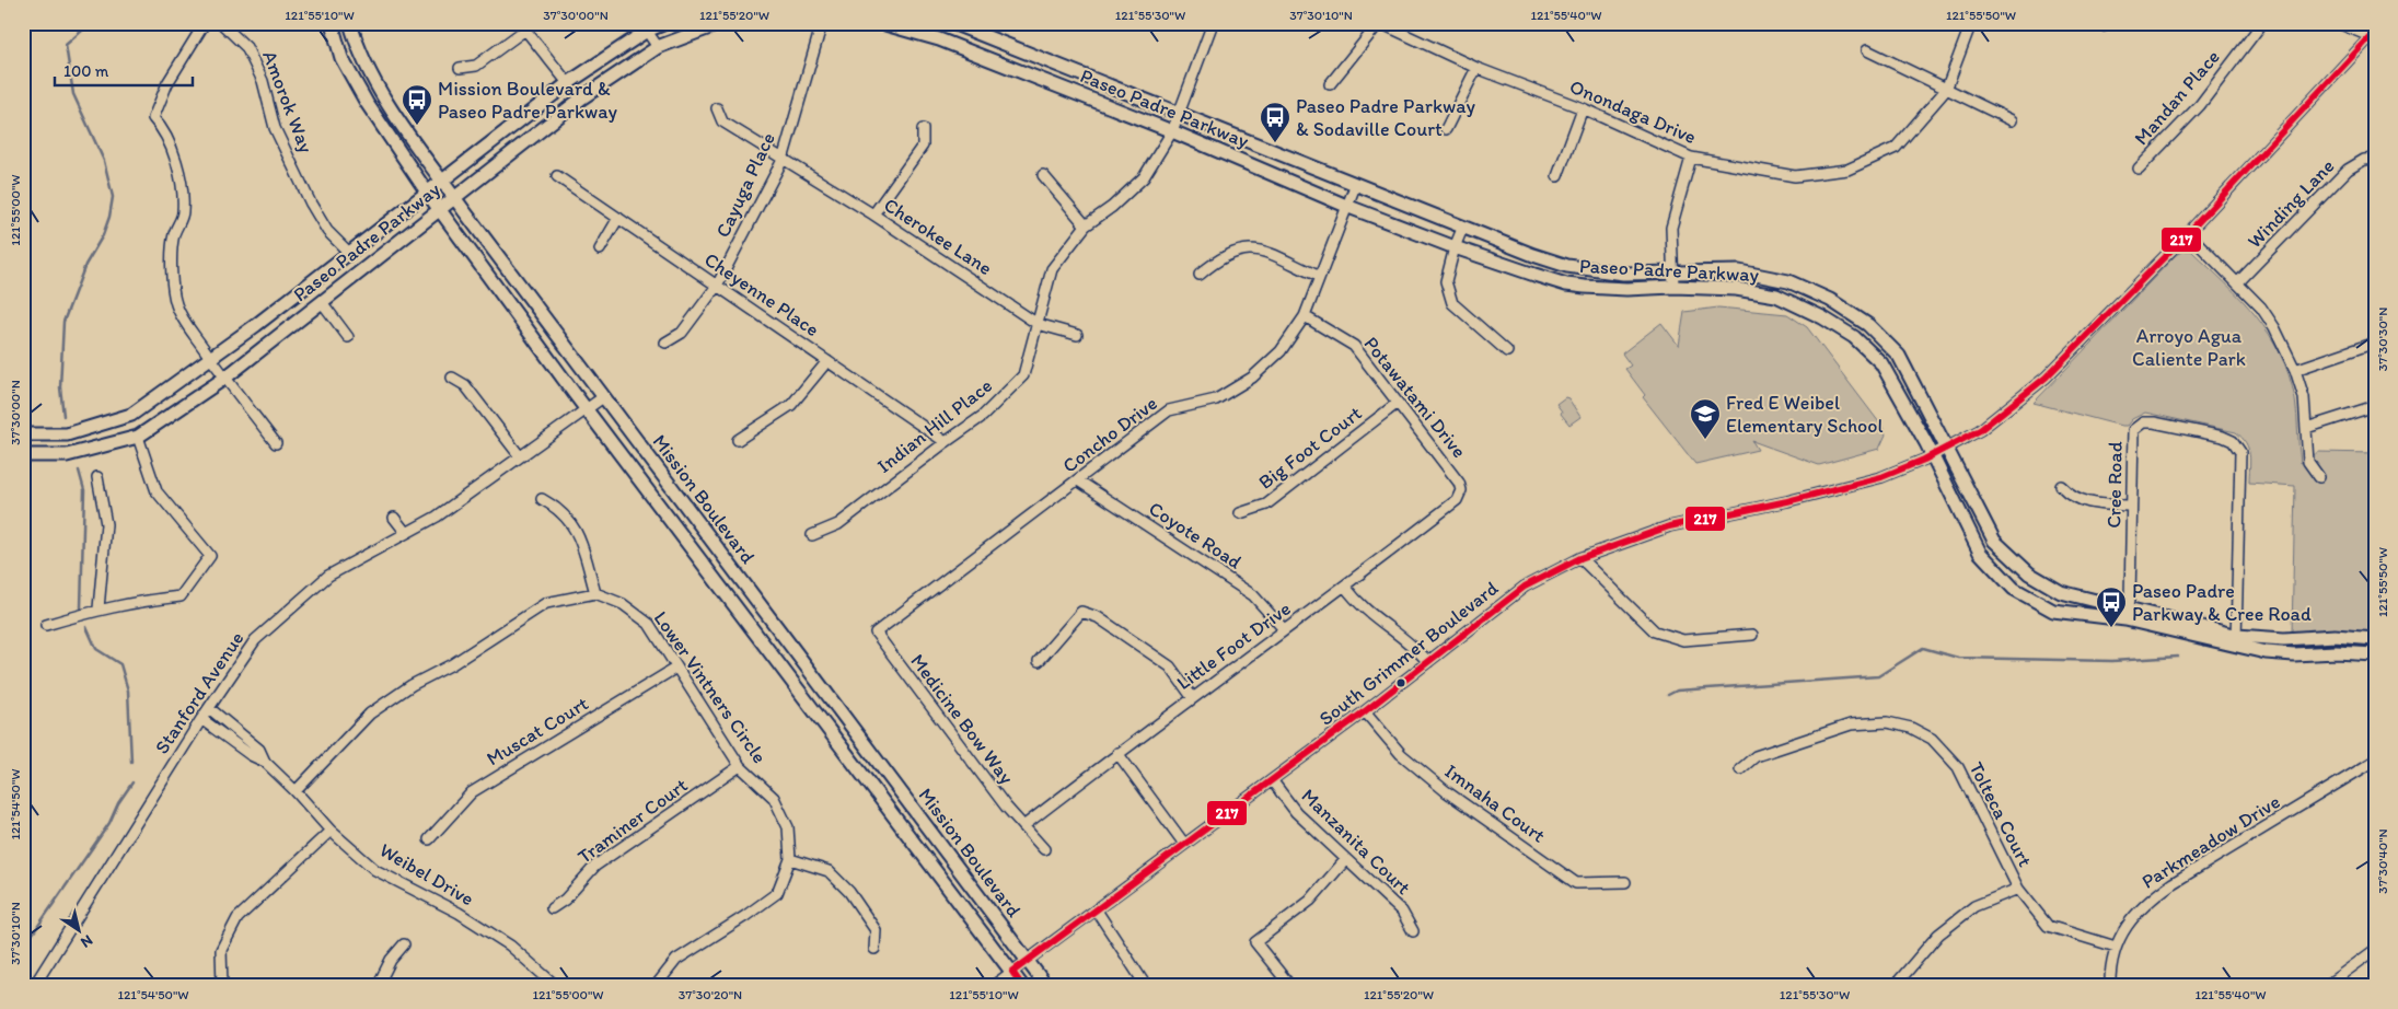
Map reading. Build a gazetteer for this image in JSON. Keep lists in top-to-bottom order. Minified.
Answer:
{"streets":{"main road":["Paseo Padre Parkway","Mission Boulevard"],"street":["Mandan Place","Amorok Way","Onondaga Drive","Cayuga Place","Winding Lane","Cherokee Lane","Cheyenne Place","Potawatami Drive","Indian Hill Place","Concho Drive","Big Foot Court","Cree Road","Coyote Road","Little Foot Drive","South Grimmer Boulevard","Lower Vintners Circle","Stanford Avenue","Medicine Bow Way","Muscat Court","Imnaha Court","Tolteca Court","Traminer Court","Manzanita Court","Parkmeadow Drive","Weibel Drive"]},"crossings":[["Amorok Way","Paseo Padre Parkway"],["Paseo Padre Parkway","Indian Hill Place"],["Paseo Padre Parkway","Concho Drive"],["Paseo Padre Parkway","Cree Road"],["Paseo Padre Parkway","Mission Boulevard"],["Paseo Padre Parkway","South Grimmer Boulevard"],["Cayuga Place","Cherokee Lane"],["Cayuga Place","Cheyenne Place"],["Cherokee Lane","Indian Hill Place"],["Cheyenne Place","Indian Hill Place"],["Potawatami Drive","Concho Drive"],["Potawatami Drive","Big Foot Court"],["Potawatami Drive","Little Foot Drive"],["Concho Drive","Coyote Road"],["Concho Drive","Medicine Bow Way"],["Mission Boulevard","South Grimmer Boulevard"],["Mission Boulevard","Stanford Avenue"],["Coyote Road","Little Foot Drive"],["Little Foot Drive","Medicine Bow Way"],["South Grimmer Boulevard","Imnaha Court"],["South Grimmer Boulevard","Manzanita Court"],["Lower Vintners Circle","Muscat Court"],["Lower Vintners Circle","Traminer Court"],["Stanford Avenue","Weibel Drive"],["Tolteca Court","Parkmeadow Drive"]],"parks":["Arroyo Agua Caliente Park"],"places":{"bus stop":["Mission Boulevard & Paseo Padre Parkway","Paseo Padre Parkway & Sodaville Court","Paseo Padre Parkway & Cree Road"],"school or university":["Fred E Weibel Elementary School"]},"lines":["transit line 217"],"scale_bar":"100 m","north":"bottom right","coordinates":["121°55'10\"W","37°30'00\"N","121°55'20\"W","121°55'30\"W","37°30'10\"N","121°55'40\"W","121°55'50\"W","121°55'00\"W","37°30'30\"N","121°54'50\"W","37°30'40\"N","37°30'20\"N"]}
